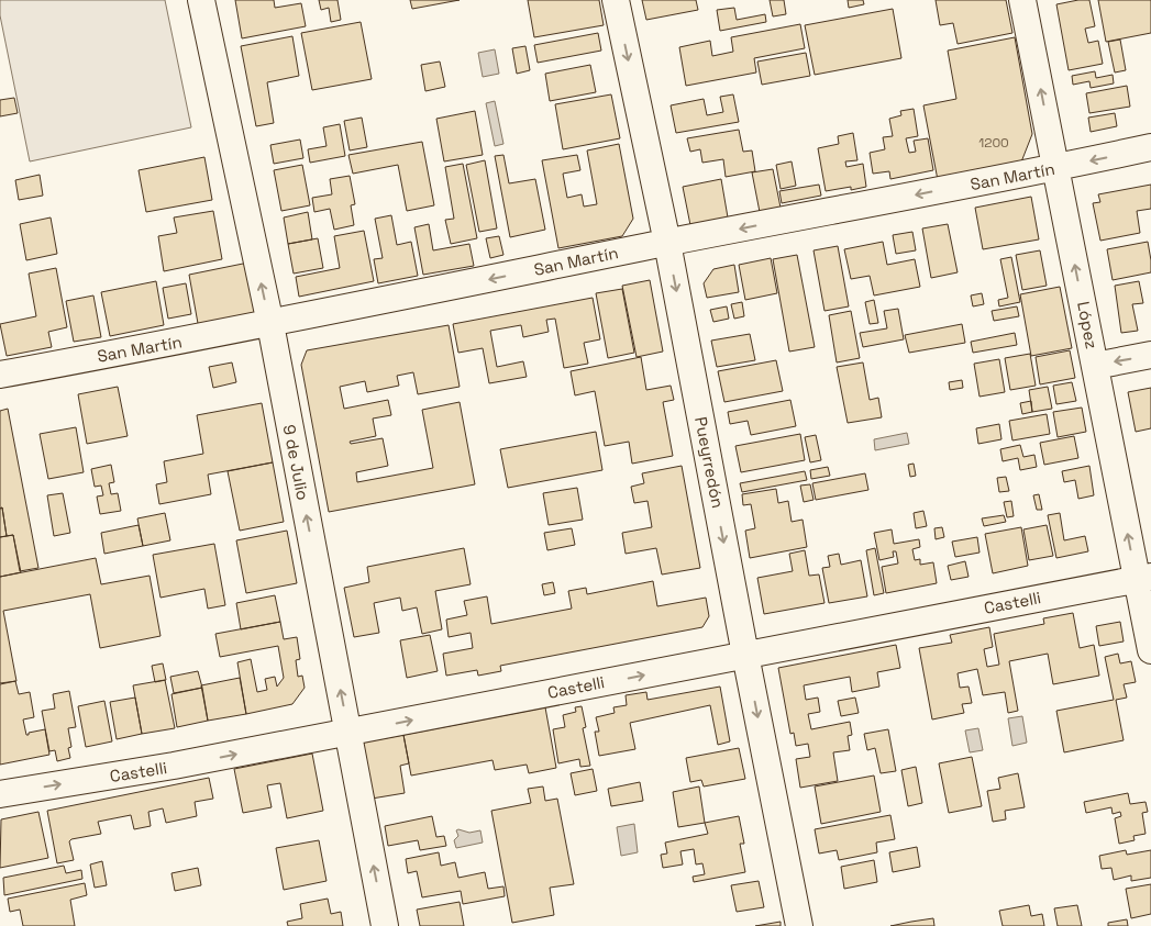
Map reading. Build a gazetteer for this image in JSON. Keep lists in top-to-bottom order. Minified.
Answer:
{"streets":{"street":["San Martín","López","9 de Julio","Pueyrredón","Castelli"]},"crossings":[["San Martín","López"],["San Martín","9 de Julio"],["San Martín","Pueyrredón"],["López","Castelli"],["9 de Julio","Castelli"],["Pueyrredón","Castelli"]],"one_way":["San Martín","López","9 de Julio","Pueyrredón","Castelli"],"house_numbers":["1200"]}
